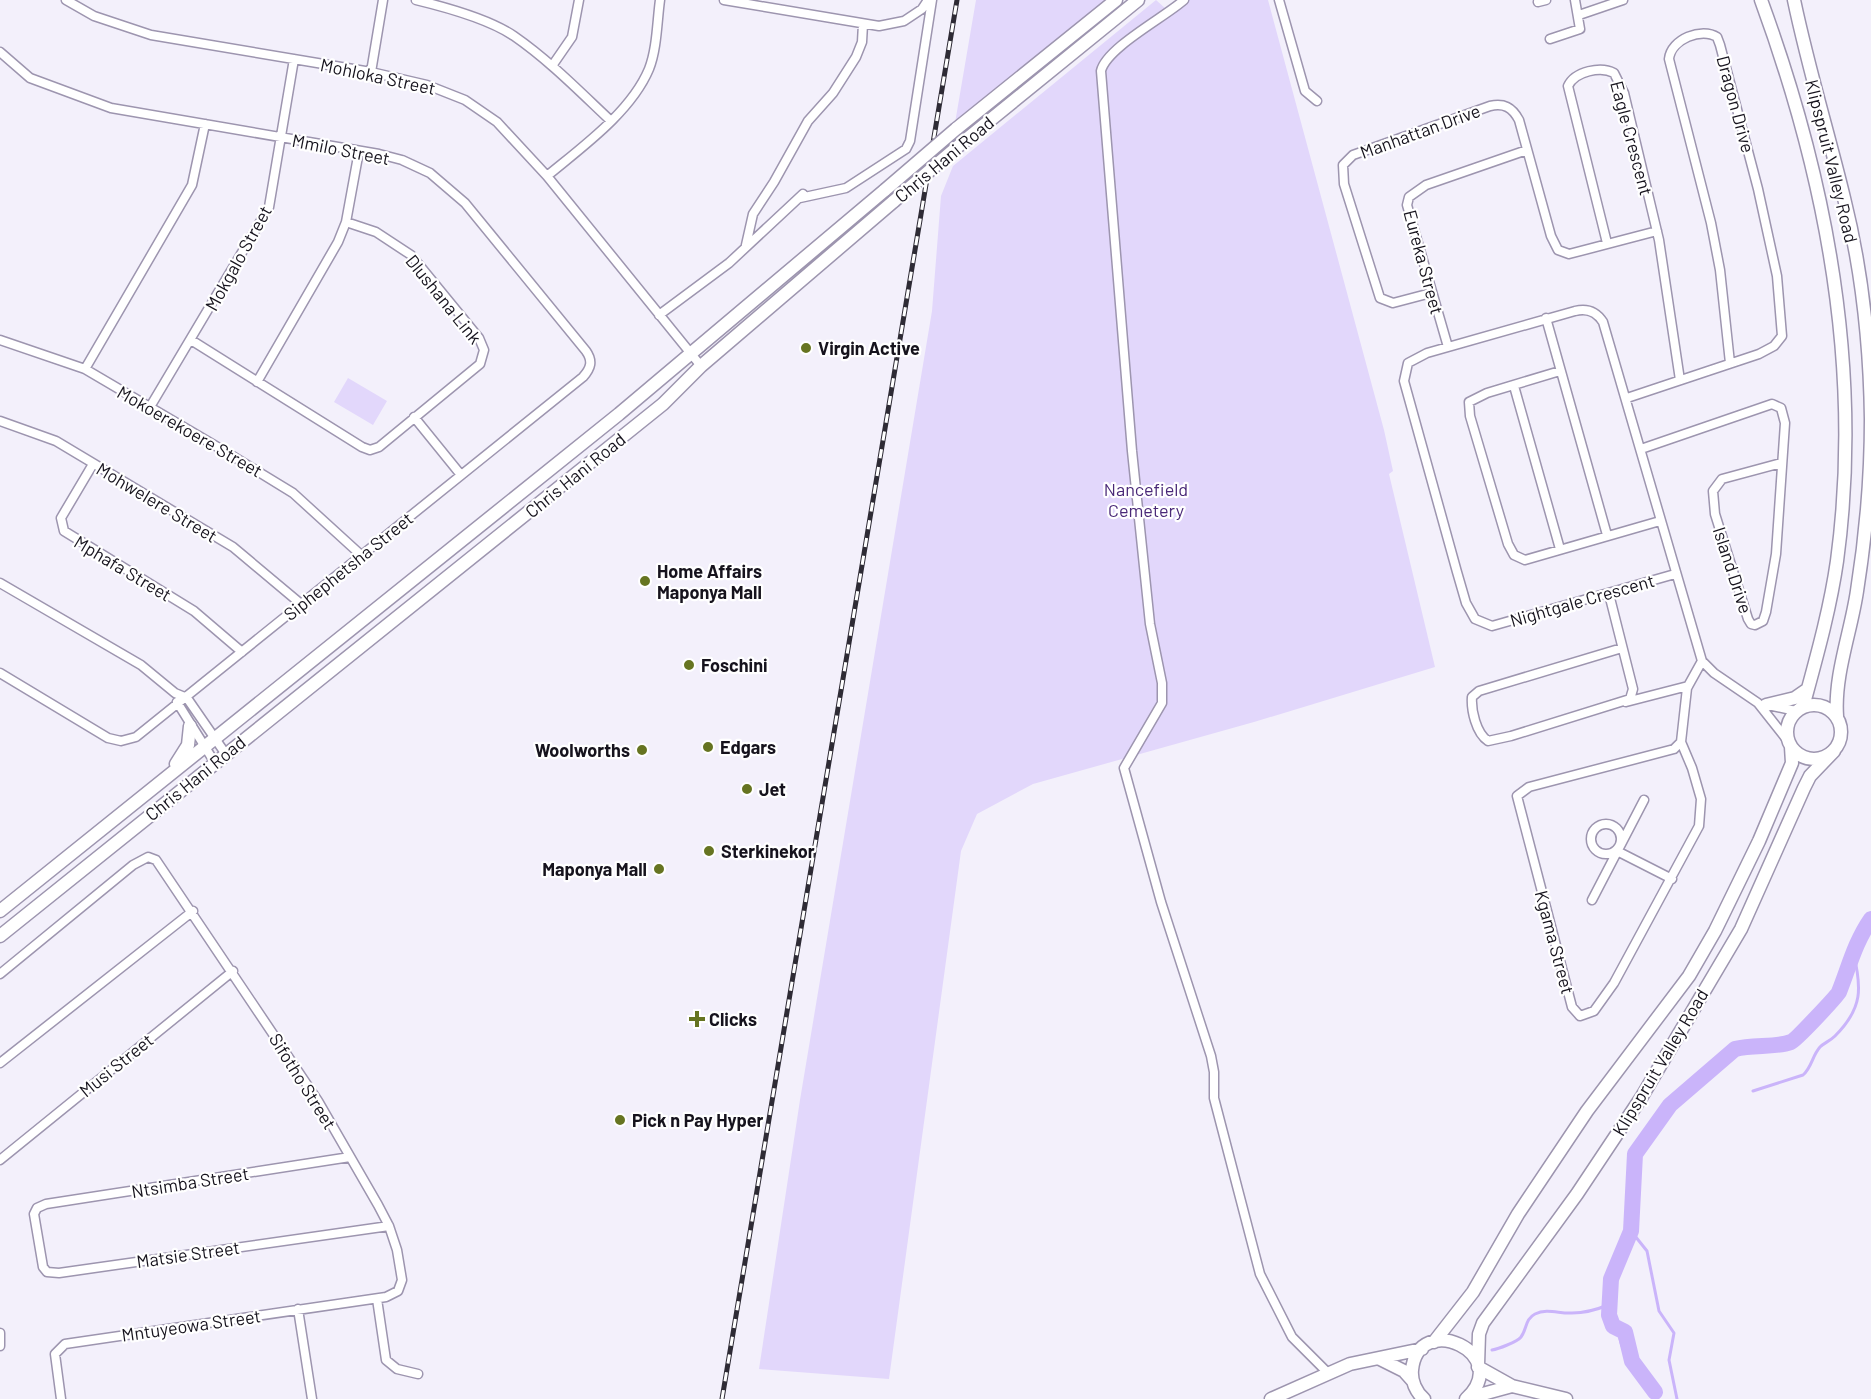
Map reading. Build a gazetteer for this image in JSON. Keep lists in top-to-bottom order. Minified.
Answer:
{"streets":{"main road":["Chris Hani Road","Klipspruit Valley Road"],"street":["Mohloka Street","Dragon Drive","Manhattan Drive","Eagle Crescent","Mmilo Street","Mokgalo Street","Eureka Street","Dlushana Link","Mokoerekoere Street","Mohwelere Street","Siphephetsha Street","Mphafa Street","Island Drive","Nightgale Crescent","Kgama Street","Musi Street","Sifotho Street","Ntsimba Street","Matsie Street","Mntuyeowa Street"]},"crossings":[["Mohloka Street","Chris Hani Road"],["Mohloka Street","Mokgalo Street"],["Dragon Drive","Eagle Crescent"],["Dragon Drive","Nightgale Crescent"],["Manhattan Drive","Eagle Crescent"],["Manhattan Drive","Eureka Street"],["Mmilo Street","Mokgalo Street"],["Mmilo Street","Siphephetsha Street"],["Mokgalo Street","Dlushana Link"],["Mokgalo Street","Mokoerekoere Street"],["Eureka Street","Nightgale Crescent"],["Mokoerekoere Street","Siphephetsha Street"],["Mohwelere Street","Siphephetsha Street"],["Mohwelere Street","Mphafa Street"],["Siphephetsha Street","Mphafa Street"],["Island Drive","Nightgale Crescent"],["Musi Street","Sifotho Street"],["Sifotho Street","Ntsimba Street"],["Sifotho Street","Matsie Street"],["Sifotho Street","Mntuyeowa Street"],["Ntsimba Street","Matsie Street"]],"parks":["Nancefield Cemetery"],"places":{"other":["Virgin Active","Home Affairs Maponya Mall","Foschini","Edgars","Woolworths","Jet","Sterkinekor","Maponya Mall","Pick n Pay Hyper"],"health":["Clicks"]}}
